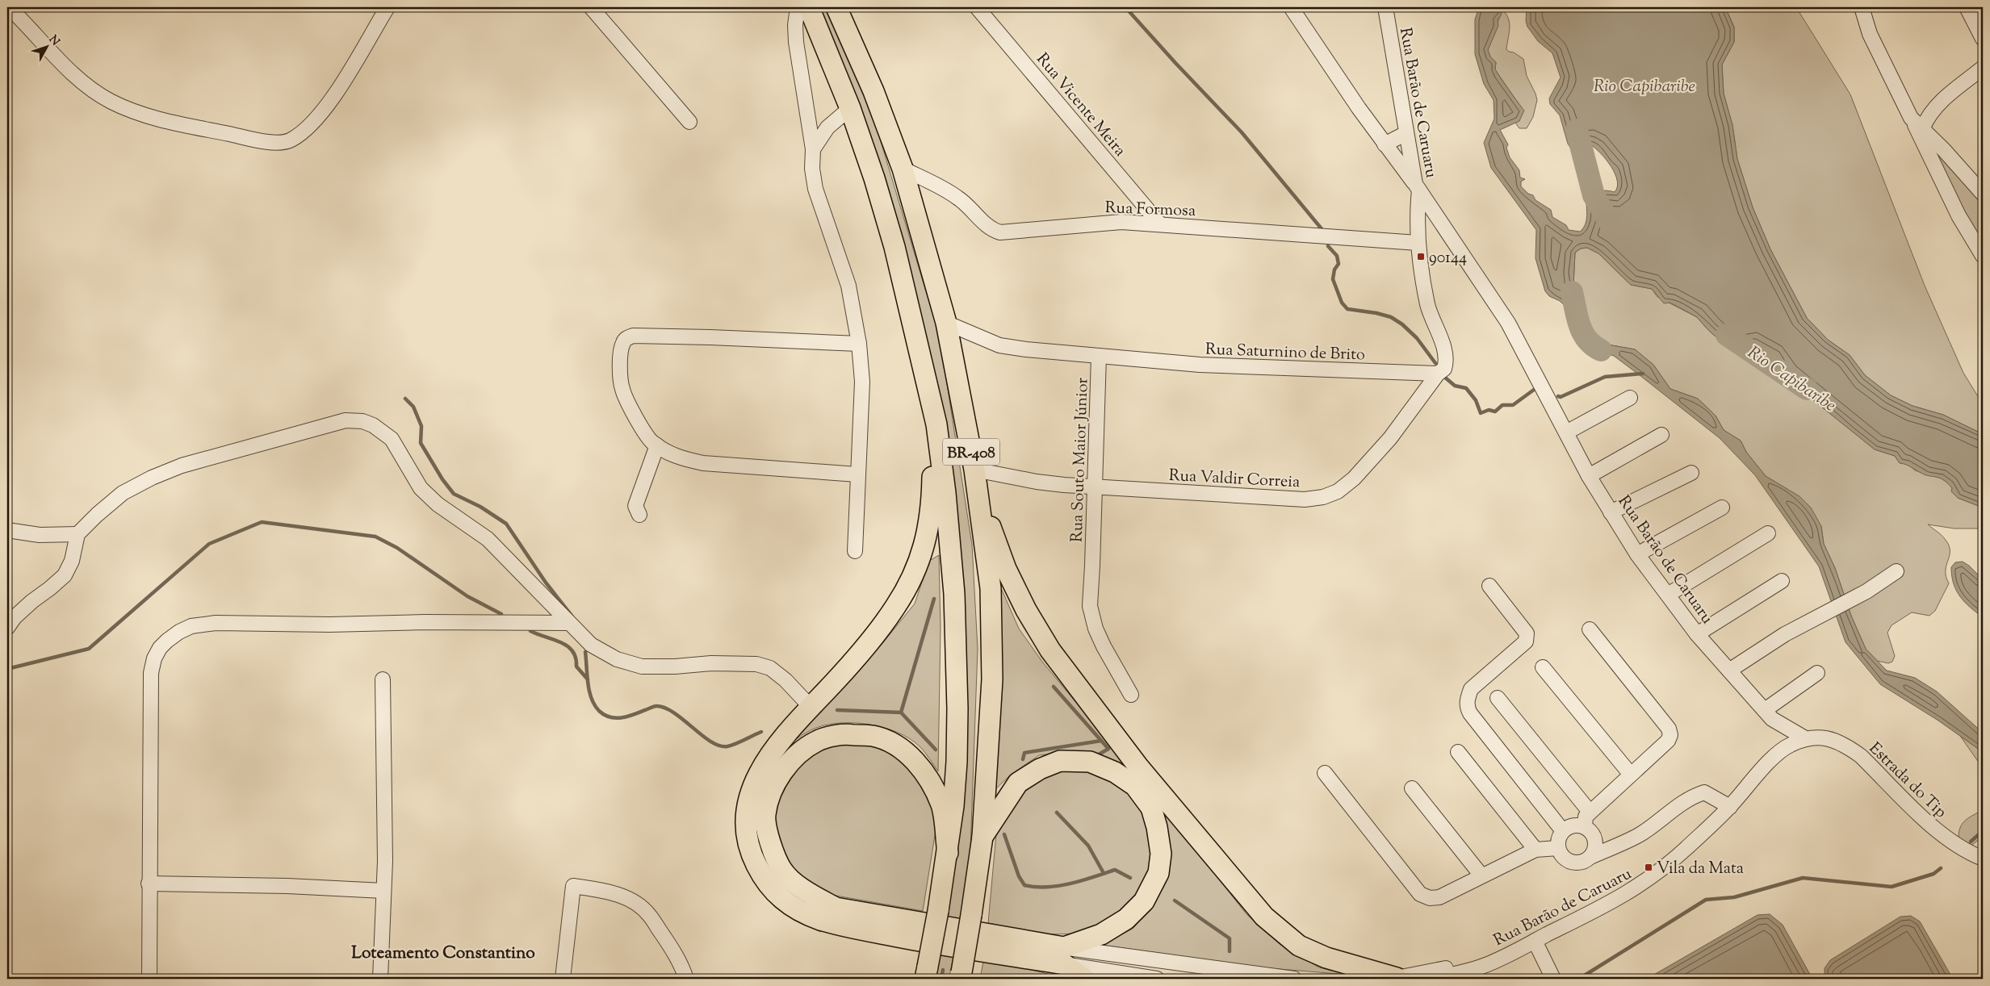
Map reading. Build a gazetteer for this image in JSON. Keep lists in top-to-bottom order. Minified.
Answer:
{"streets":{"highway":["BR-408"],"street":["Rua Barão de Caruaru","Rua Vicente Meira","Rua Formosa","Rua Saturnino de Brito","Rua Souto Maior Júnior","Rua Valdir Correia","Estrada do Tip"]},"crossings":[["Rua Barão de Caruaru","Estrada do Tip"],["Rua Vicente Meira","Rua Formosa"],["Rua Formosa","BR-408"],["Rua Saturnino de Brito","BR-408"],["Rua Saturnino de Brito","Rua Souto Maior Júnior"],["Rua Saturnino de Brito","Rua Valdir Correia"],["BR-408","Rua Valdir Correia"],["Rua Souto Maior Júnior","Rua Valdir Correia"]],"districts":["Loteamento Constantino"],"water":["Rio Capibaribe"],"places":{"transit":["90144","Vila da Mata"]},"north":"top right"}
